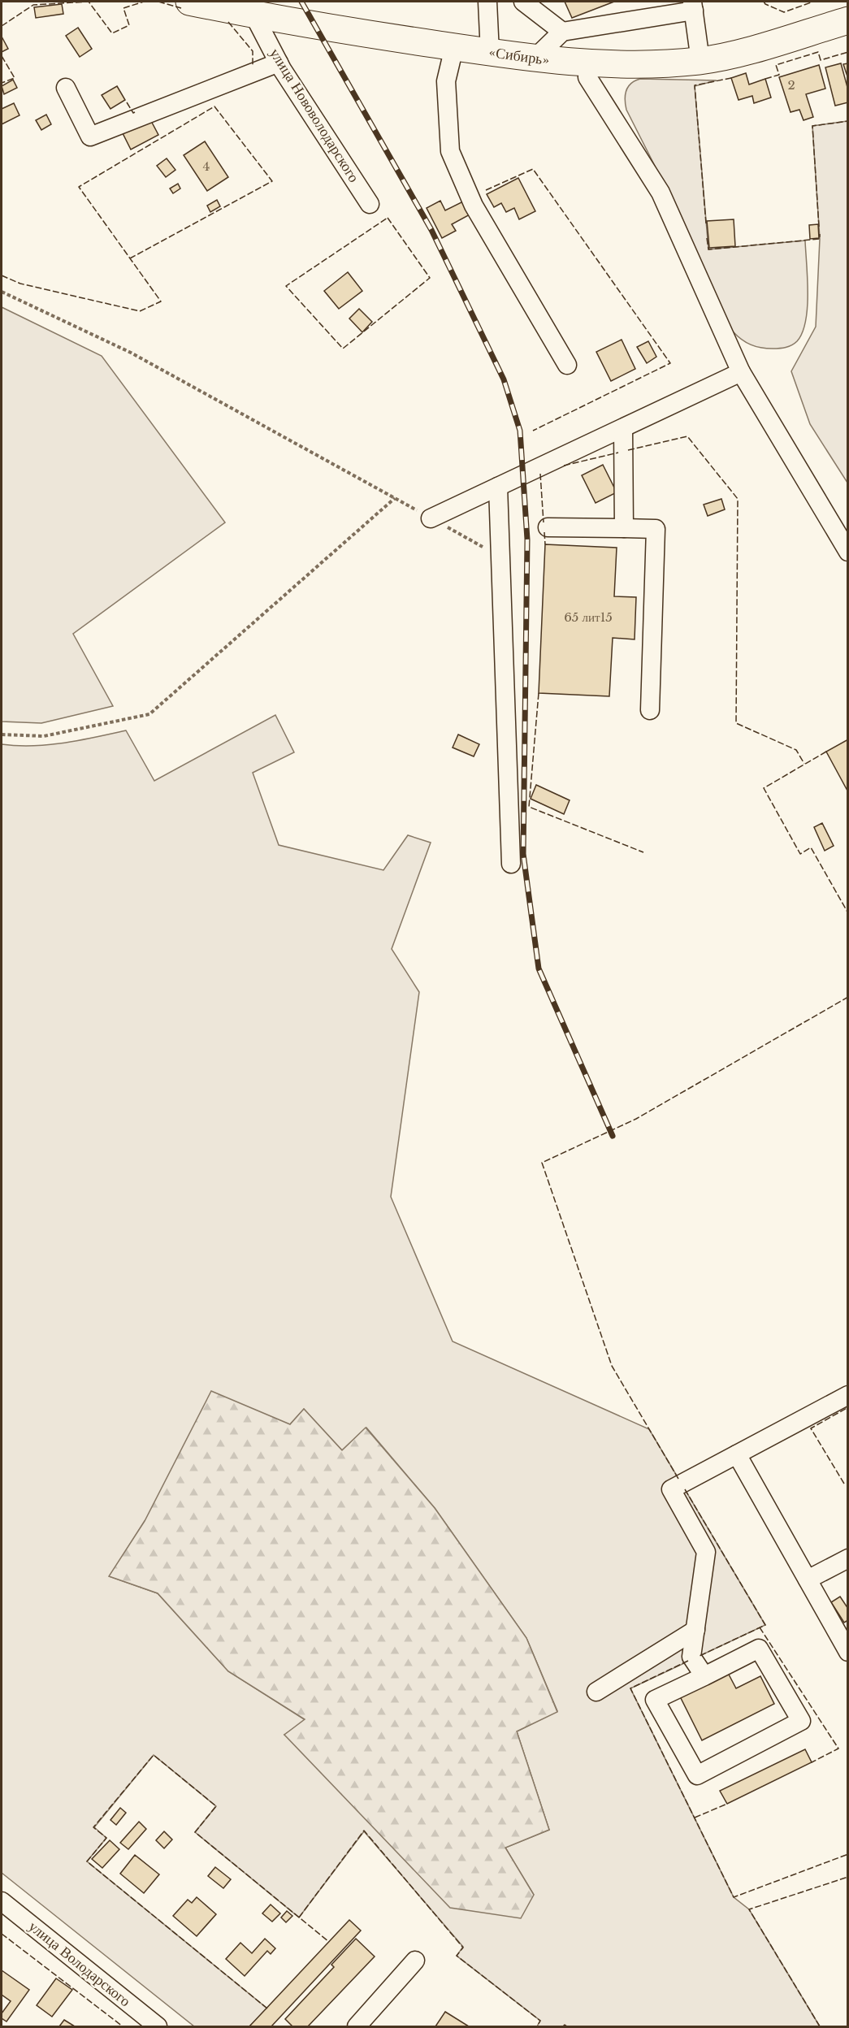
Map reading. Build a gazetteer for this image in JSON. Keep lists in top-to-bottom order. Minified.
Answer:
{"streets":{"highway":["«Сибирь»"],"street":["улица Нововолодарского","улица Володарского"]},"crossings":[["«Сибирь»","улица Нововолодарского"]],"house_numbers":["2","4","65 лит15"]}
